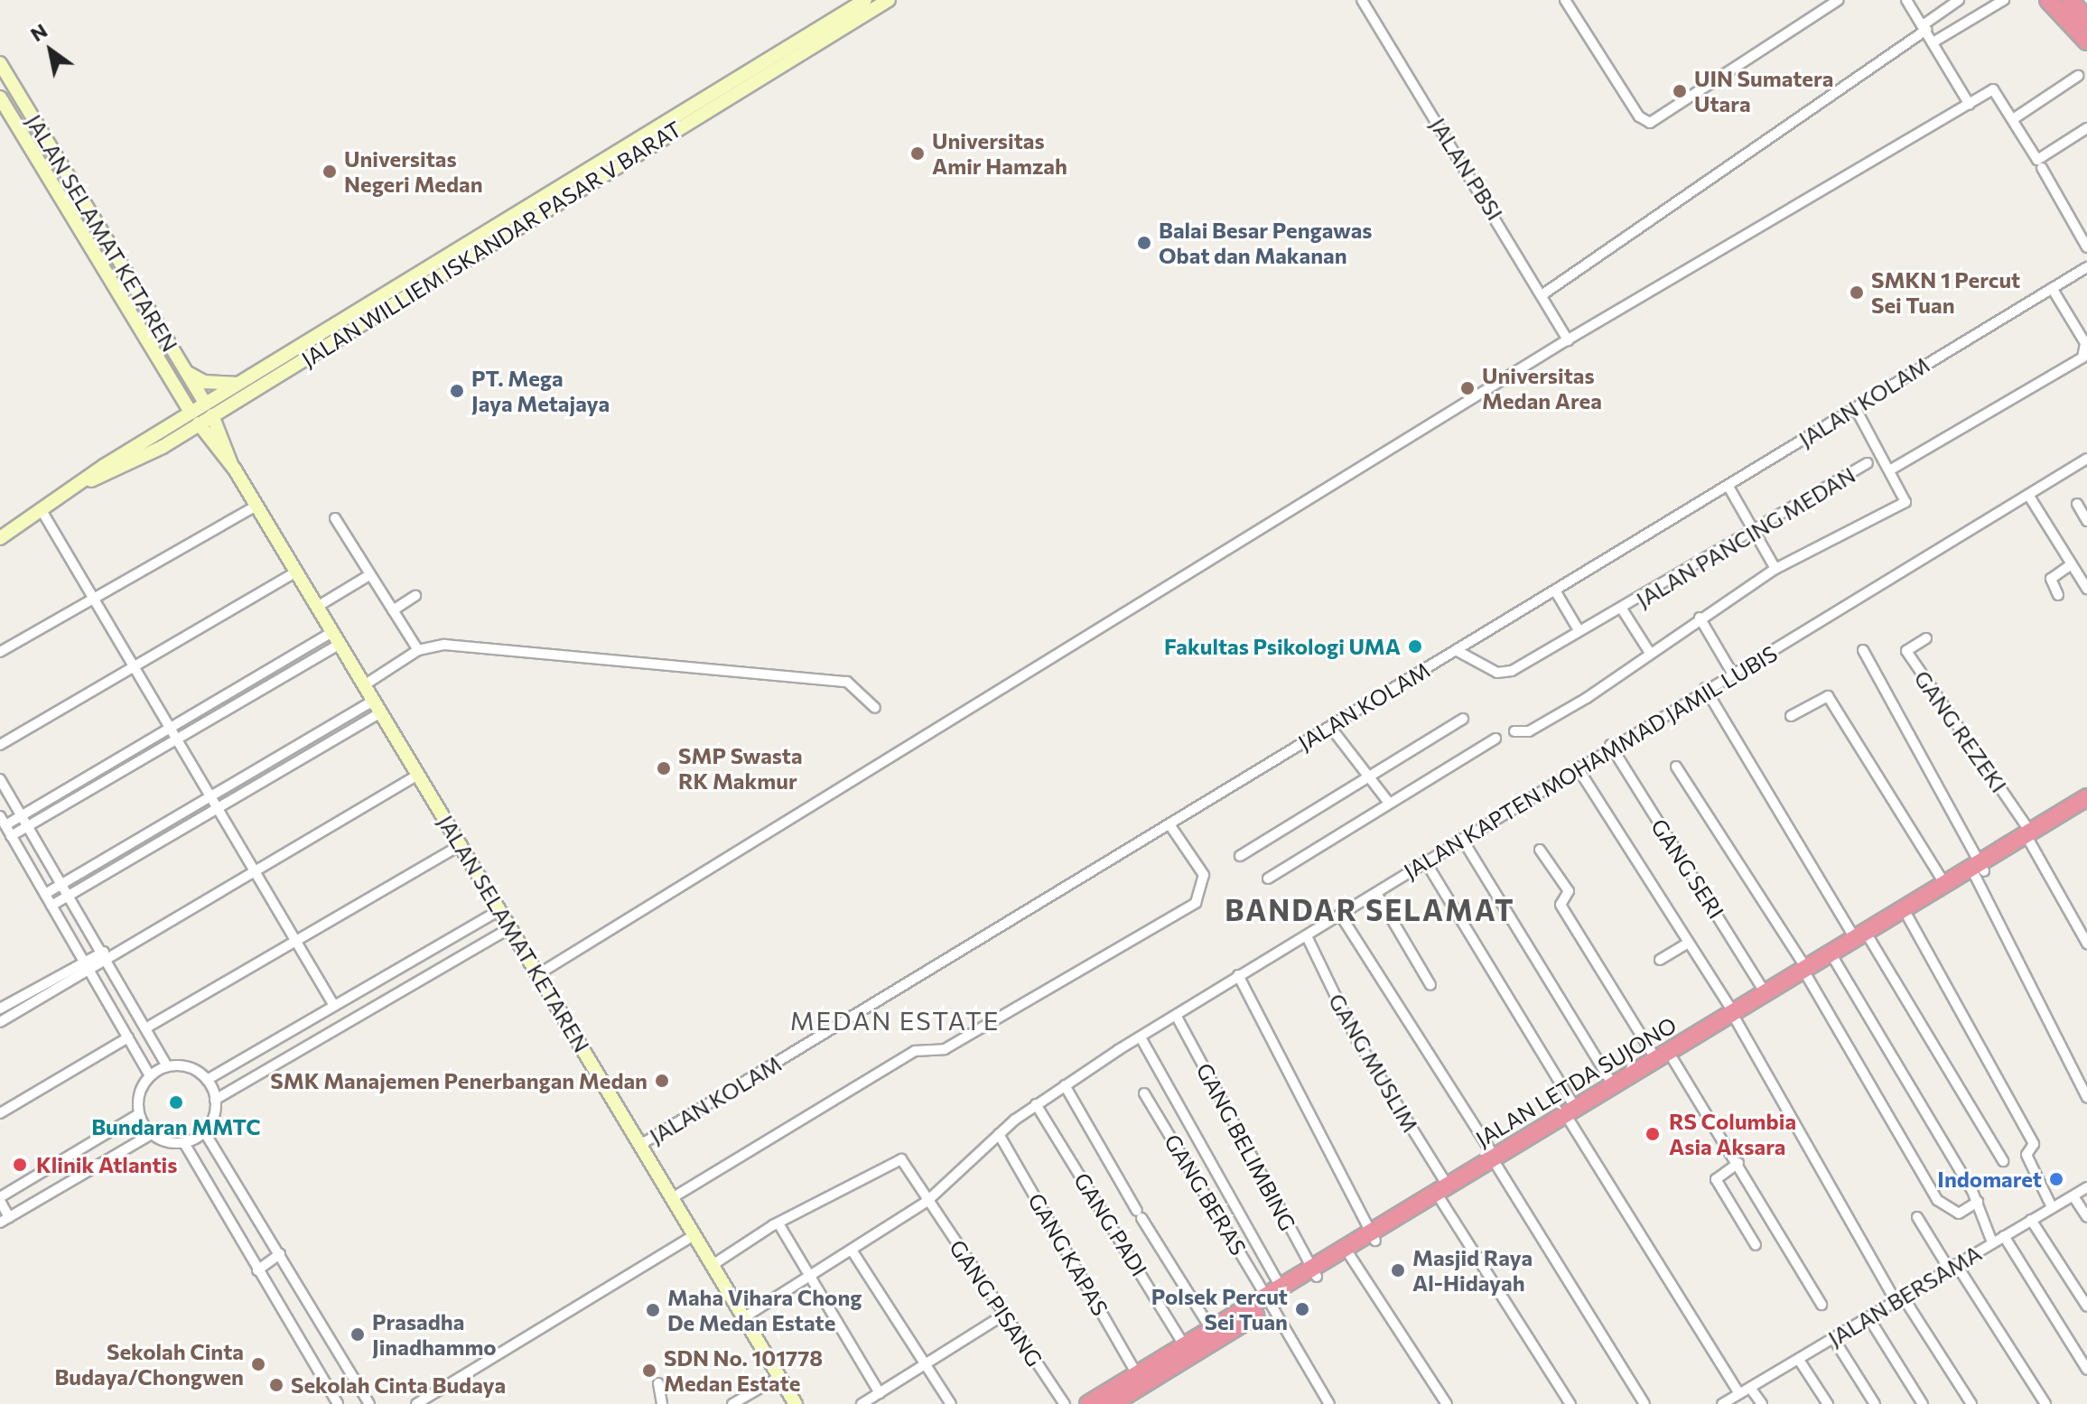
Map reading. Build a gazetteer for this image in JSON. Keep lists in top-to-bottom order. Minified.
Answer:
{"streets":{"highway":["JALAN LETDA SUJONO"],"street":["JALAN PBSI","JALAN SELAMAT KETAREN","JALAN WILLIEM ISKANDAR PASAR V BARAT","JALAN KOLAM","JALAN PANCING MEDAN","GANG REZEKI","JALAN KAPTEN MOHAMMAD JAMIL LUBIS","GANG SERI","GANG MUSLIM","GANG BELIMBING","GANG BERAS","GANG PADI","GANG KAPAS","JALAN BERSAMA","GANG PISANG"]},"crossings":[["JALAN SELAMAT KETAREN","JALAN WILLIEM ISKANDAR PASAR V BARAT"],["JALAN SELAMAT KETAREN","JALAN KOLAM"],["JALAN SELAMAT KETAREN","JALAN KAPTEN MOHAMMAD JAMIL LUBIS"],["JALAN KOLAM","JALAN PANCING MEDAN"],["GANG REZEKI","JALAN LETDA SUJONO"],["JALAN KAPTEN MOHAMMAD JAMIL LUBIS","GANG SERI"],["JALAN KAPTEN MOHAMMAD JAMIL LUBIS","GANG MUSLIM"],["JALAN KAPTEN MOHAMMAD JAMIL LUBIS","GANG BELIMBING"],["JALAN KAPTEN MOHAMMAD JAMIL LUBIS","GANG PADI"],["JALAN KAPTEN MOHAMMAD JAMIL LUBIS","GANG KAPAS"],["JALAN KAPTEN MOHAMMAD JAMIL LUBIS","GANG PISANG"],["GANG SERI","JALAN LETDA SUJONO"],["GANG MUSLIM","JALAN LETDA SUJONO"],["JALAN LETDA SUJONO","GANG BELIMBING"],["JALAN LETDA SUJONO","GANG BERAS"],["JALAN LETDA SUJONO","GANG PADI"],["JALAN LETDA SUJONO","GANG KAPAS"]],"districts":["BANDAR SELAMAT","MEDAN ESTATE"],"places":["UIN Sumatera Utara","Universitas Amir Hamzah","Universitas Negeri Medan","Balai Besar Pengawas Obat dan Makanan","SMKN 1 Percut Sei Tuan","Universitas Medan Area","PT. Mega Jaya Metajaya","Fakultas Psikologi UMA","SMP Swasta RK Makmur","SMK Manajemen Penerbangan Medan","Bundaran MMTC","RS Columbia Asia Aksara","Klinik Atlantis","Indomaret","Masjid Raya Al-Hidayah","Polsek Percut Sei Tuan","Maha Vihara Chong De Medan Estate","Prasadha Jinadhammo","Sekolah Cinta Budaya/Chongwen","SDN No. 101778 Medan Estate","Sekolah Cinta Budaya"],"north":"top left"}
